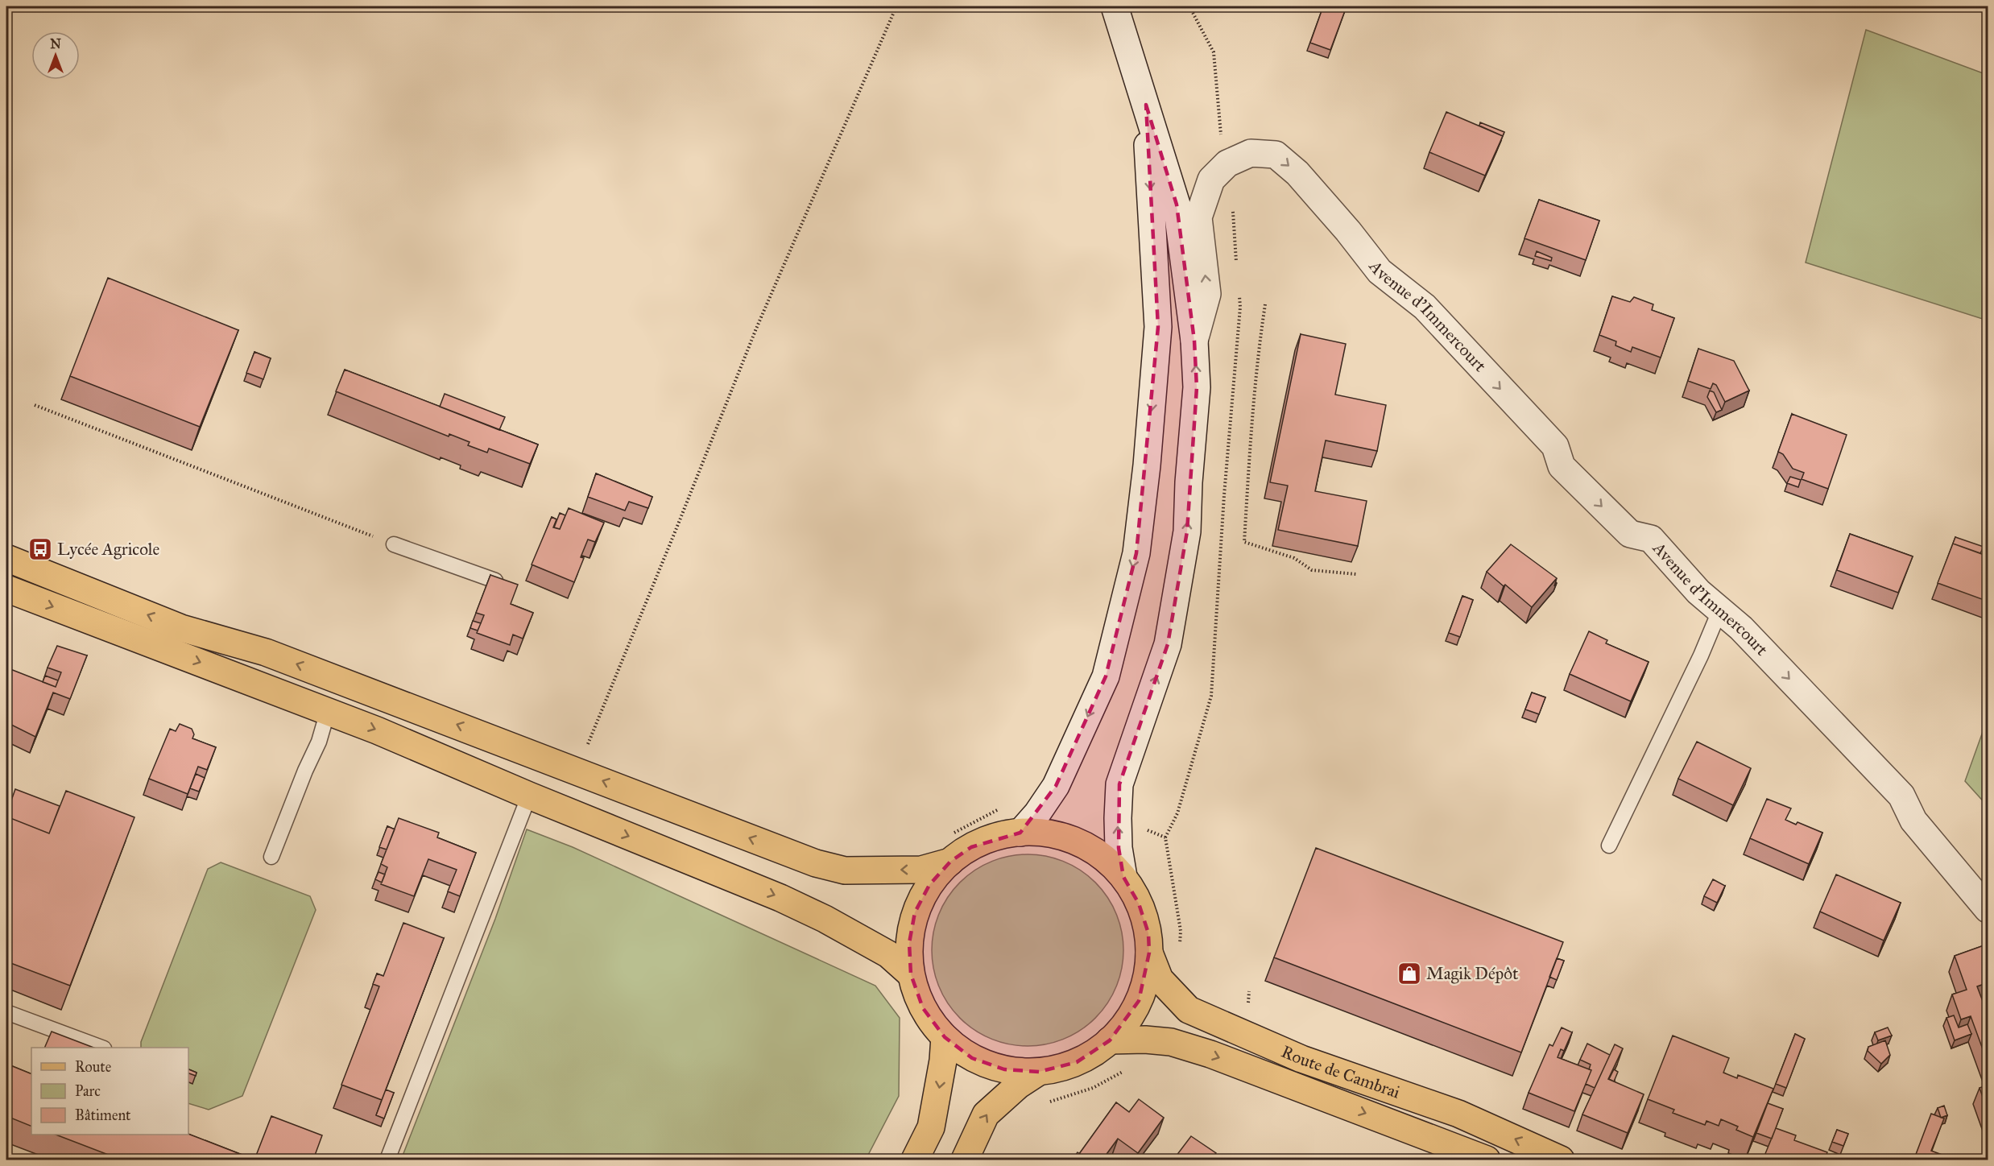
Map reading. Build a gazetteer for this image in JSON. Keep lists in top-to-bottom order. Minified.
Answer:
{"streets":{"main road":["Avenue d'Immercourt","Route de Cambrai"]},"places":{"bus stop":["Lycée Agricole"],"shop":["Magik Dépôt"]},"legend":["Route","Parc","Bâtiment"],"north":"top"}
